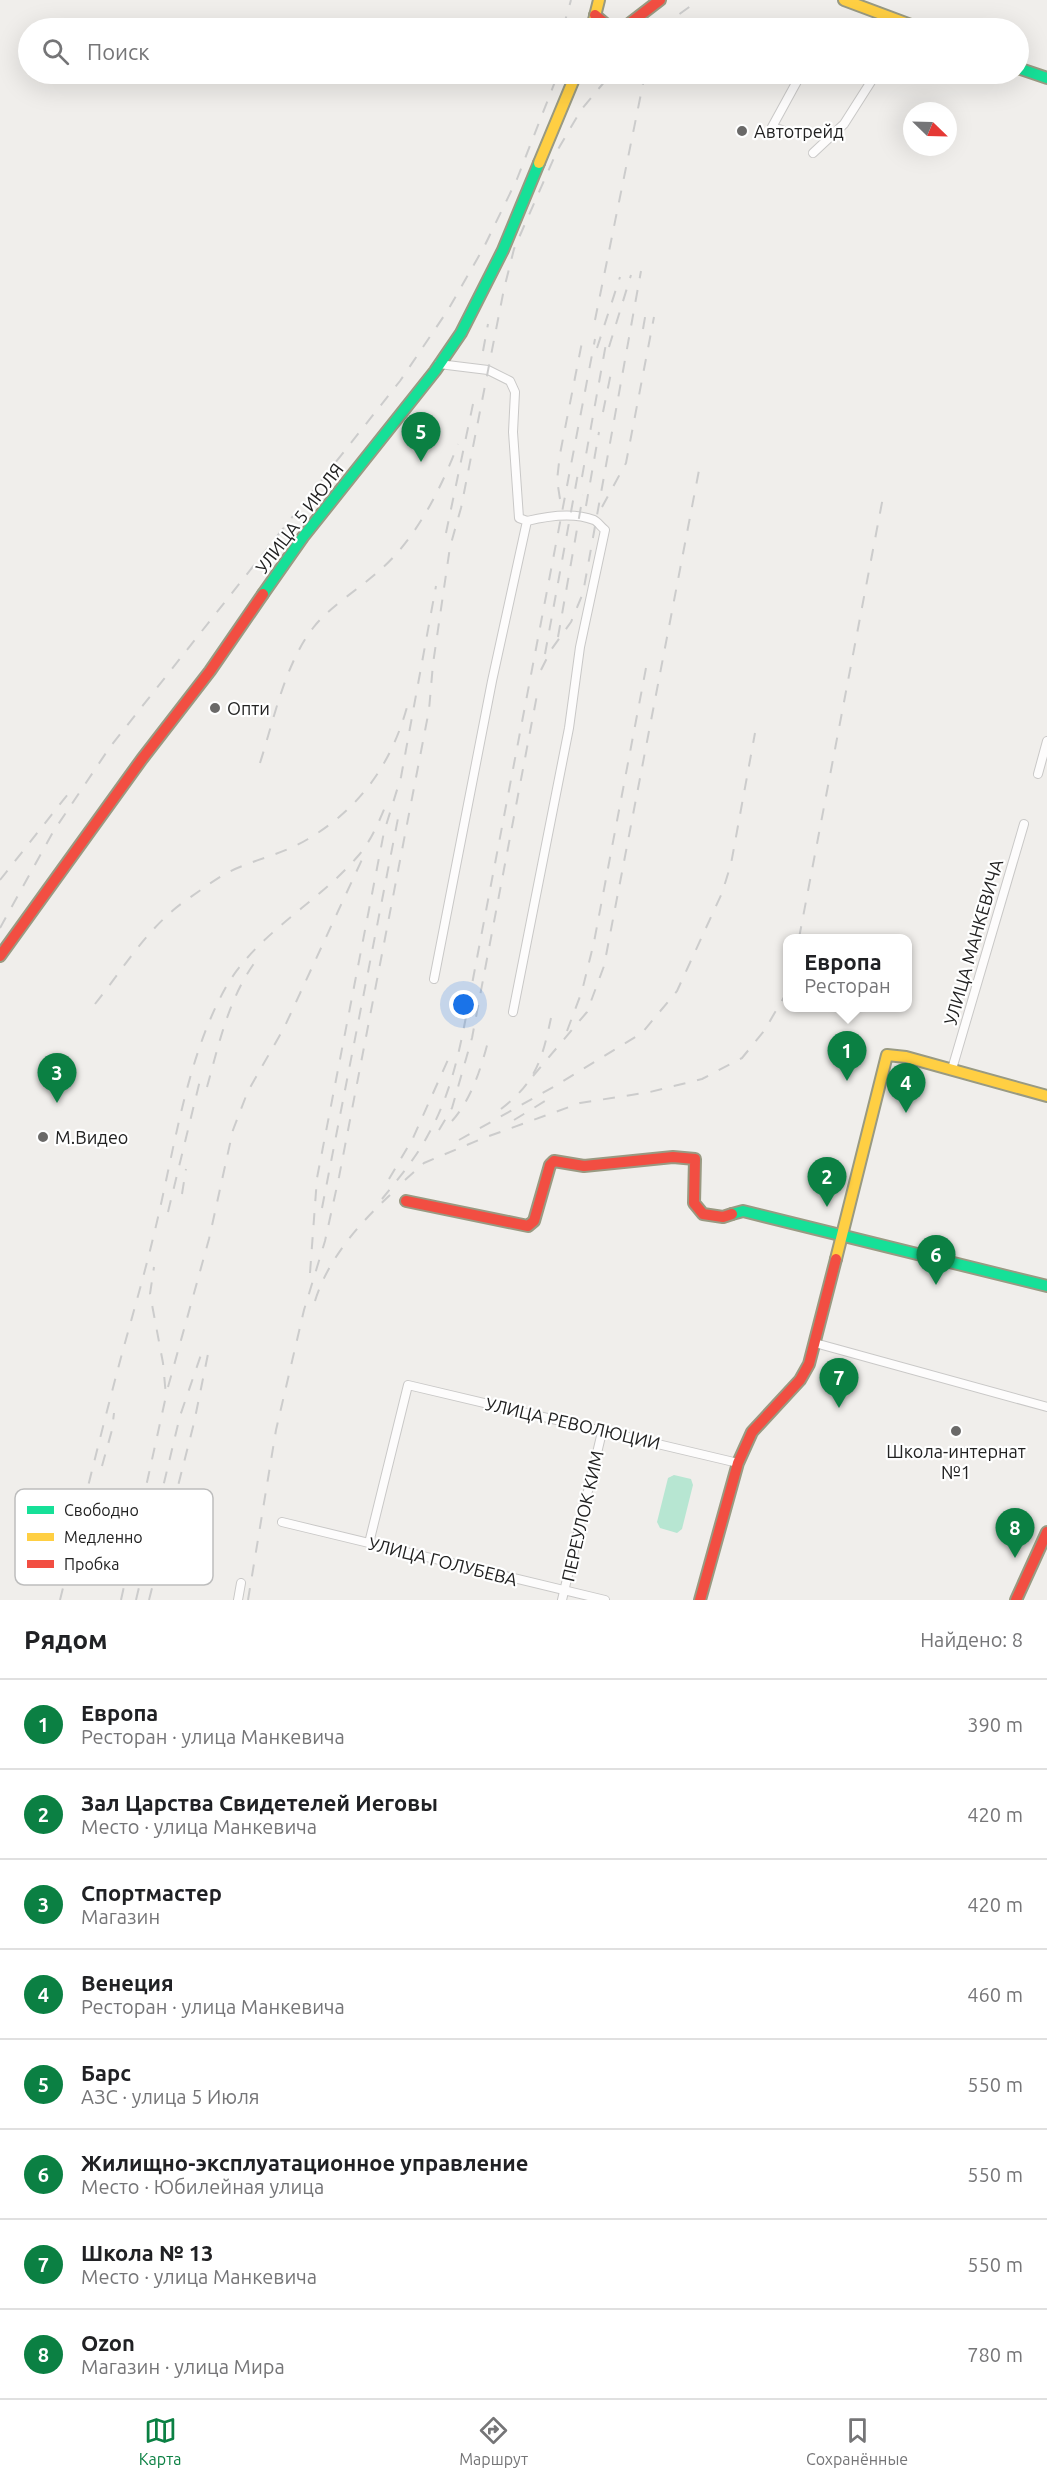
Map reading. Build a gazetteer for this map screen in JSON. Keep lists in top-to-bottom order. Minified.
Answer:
{"streets":{"main road":["УЛИЦА 5 ИЮЛЯ"],"street":["УЛИЦА МАНКЕВИЧА","УЛИЦА РЕВОЛЮЦИИ","ПЕРЕУЛОК КИМ","УЛИЦА ГОЛУБЕВА"]},"crossings":[["УЛИЦА РЕВОЛЮЦИИ","ПЕРЕУЛОК КИМ"],["УЛИЦА РЕВОЛЮЦИИ","УЛИЦА ГОЛУБЕВА"],["ПЕРЕУЛОК КИМ","УЛИЦА ГОЛУБЕВА"]],"places":["Автотрейд","Опти","М.Видео","Школа-интернат №1"],"legend":["Свободно","Медленно","Пробка"],"north":"bottom right","page":{"search":"Поиск","pins":["5","1","3","4","2","6","7","8"],"popup":["Европа","Ресторан"],"heading":["Рядом","Найдено: 8"],"list":[{"mark":"1","name":"Европа","note":"Ресторан · улица Манкевича","value":"390 m"},{"mark":"2","name":"Зал Царства Свидетелей Иеговы","note":"Место · улица Манкевича","value":"420 m"},{"mark":"3","name":"Спортмастер","note":"Магазин","value":"420 m"},{"mark":"4","name":"Венеция","note":"Ресторан · улица Манкевича","value":"460 m"},{"mark":"5","name":"Барс","note":"АЗС · улица 5 Июля","value":"550 m"},{"mark":"6","name":"Жилищно-эксплуатационное управление","note":"Место · Юбилейная улица","value":"550 m"},{"mark":"7","name":"Школа № 13","note":"Место · улица Манкевича","value":"550 m"},{"mark":"8","name":"Ozon","note":"Магазин · улица Мира","value":"780 m"}],"nav":["Карта","Маршрут","Сохранённые"]}}
